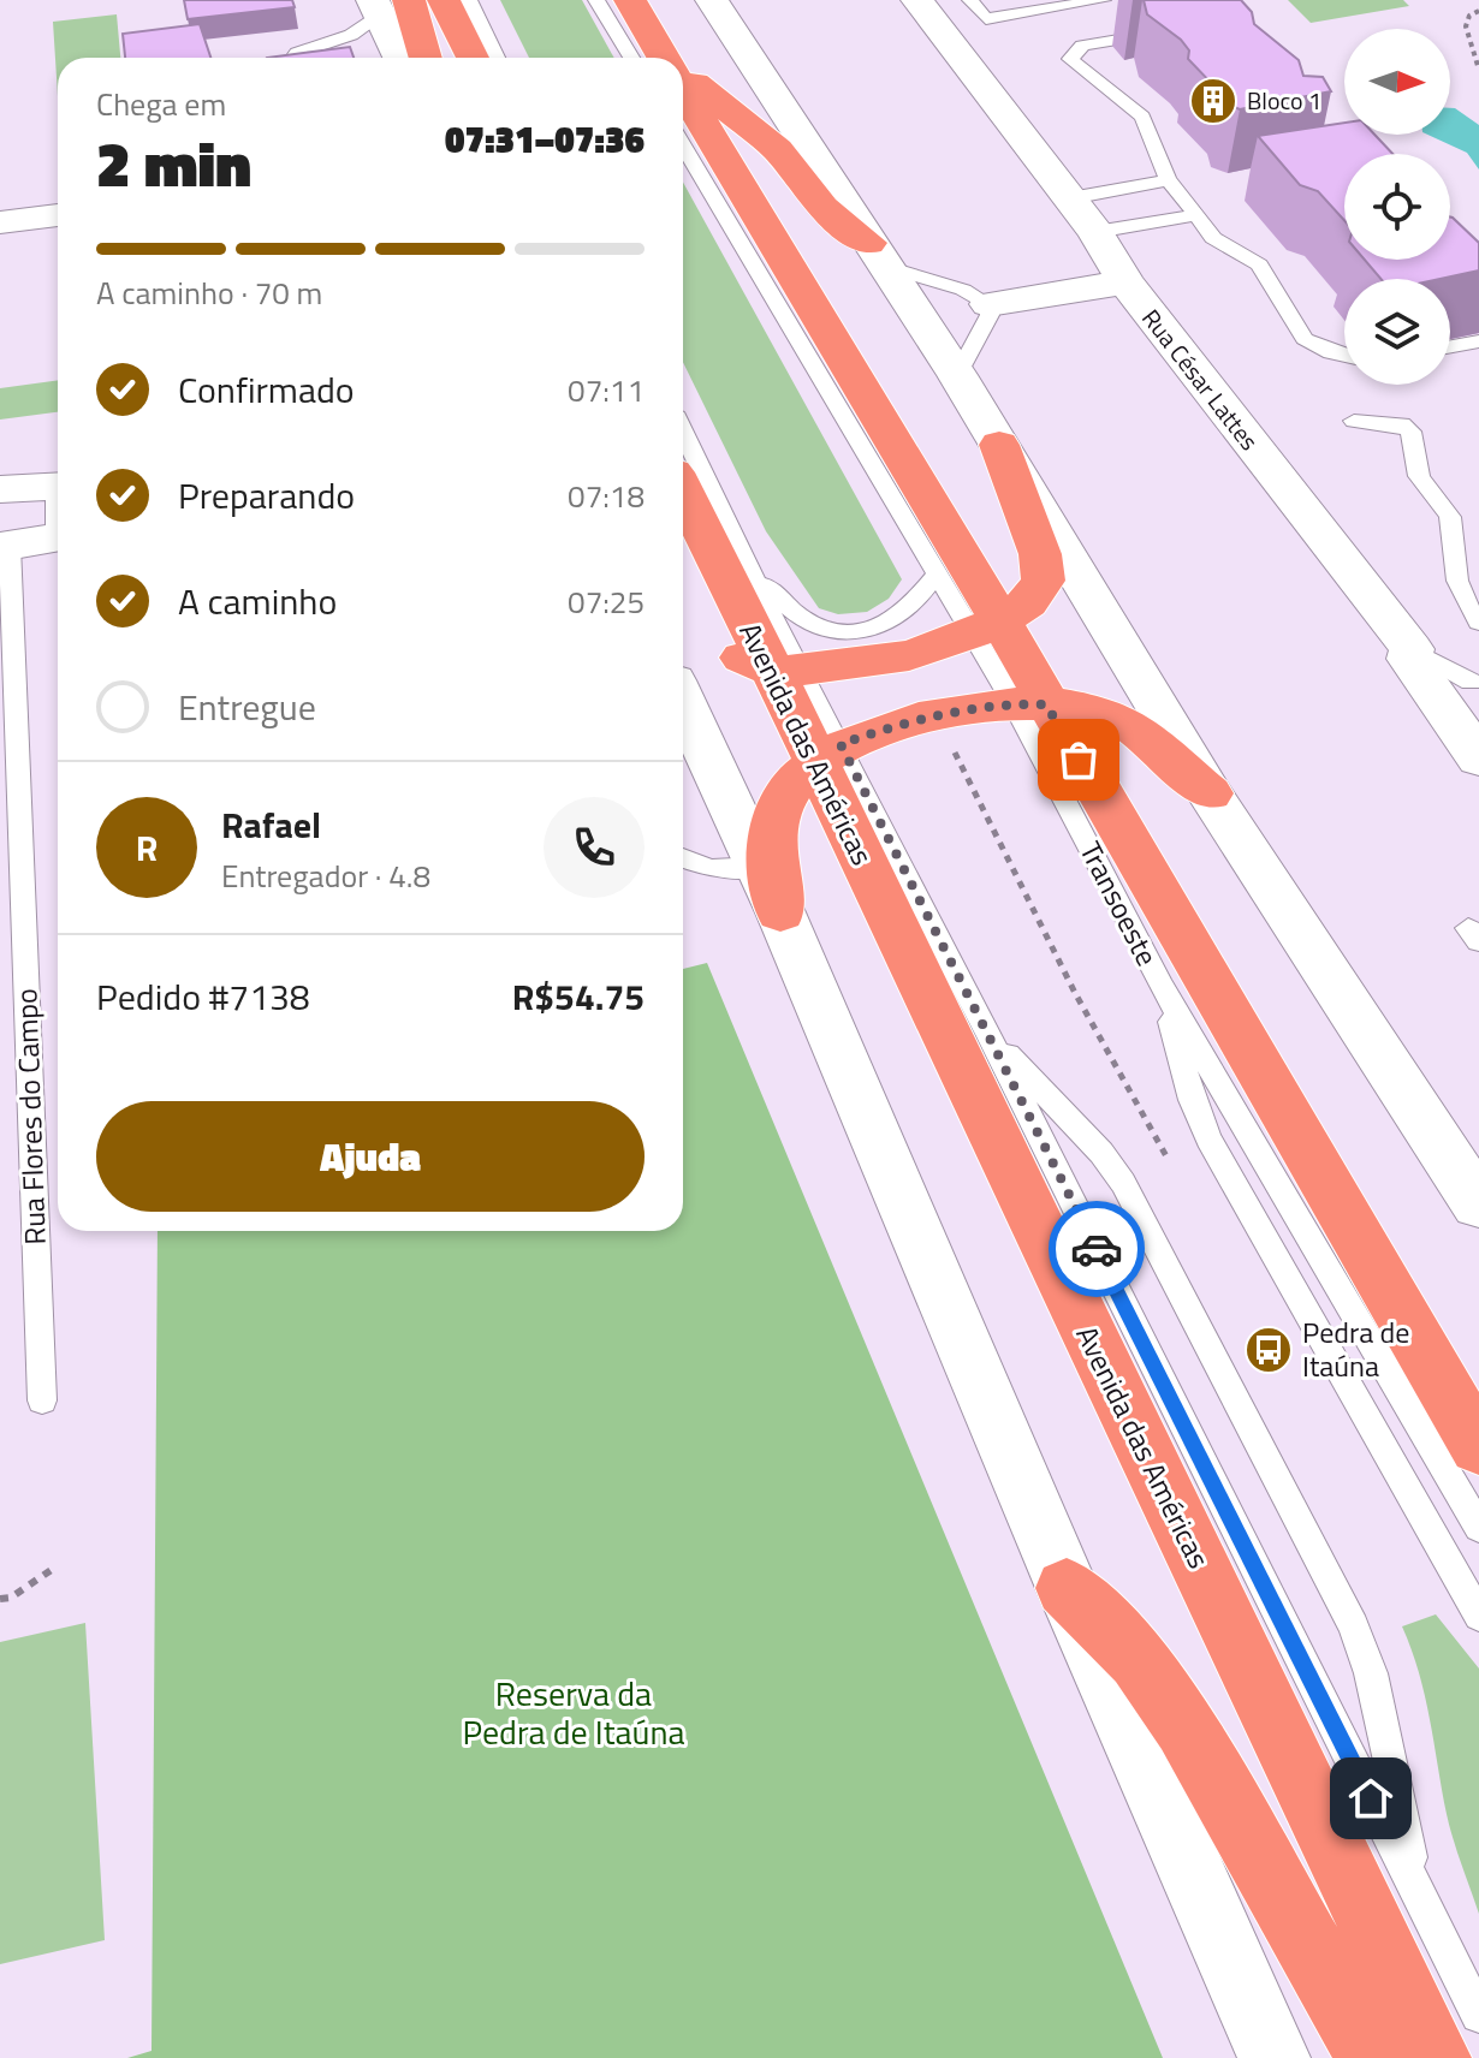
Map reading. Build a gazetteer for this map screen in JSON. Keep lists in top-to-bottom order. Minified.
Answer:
{"streets":{"highway":["Avenida das Américas"],"main road":["Rua César Lattes"],"lane":["Transoeste","Rua Flores do Campo"]},"parks":["Reserva da Pedra de Itaúna"],"places":{"building":["Bloco 1"],"bus stop":["Pedra de Itaúna"]},"north":"right","page":{"heading":["2 min","Chega em","07:31–07:36"],"panel":["Rafael","Entregador · 4.8","Pedido #7138","R$54.75"],"bar":"A caminho · 70 m","list":[["Confirmado","07:11"],["Preparando","07:18"],["A caminho","07:25"],"Entregue"],"round":"R","buttons":"Ajuda"}}
